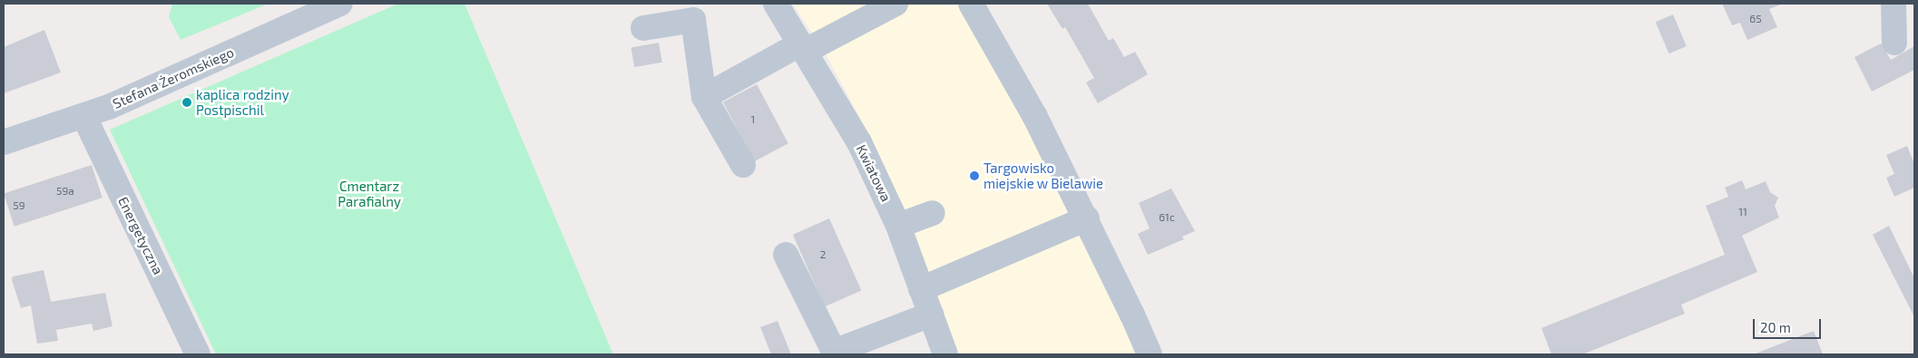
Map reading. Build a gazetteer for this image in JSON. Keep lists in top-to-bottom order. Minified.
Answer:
{"streets":{"street":["Stefana Żeromskiego","Kwiatowa","Energetyczna"]},"crossings":[["Stefana Żeromskiego","Energetyczna"]],"parks":["Cmentarz Parafialny"],"places":["kaplica rodziny Postpischil","Targowisko miejskie w Bielawie"],"house_numbers":["65","1","59a","59","11","61c","2"],"scale_bar":"20 m"}
